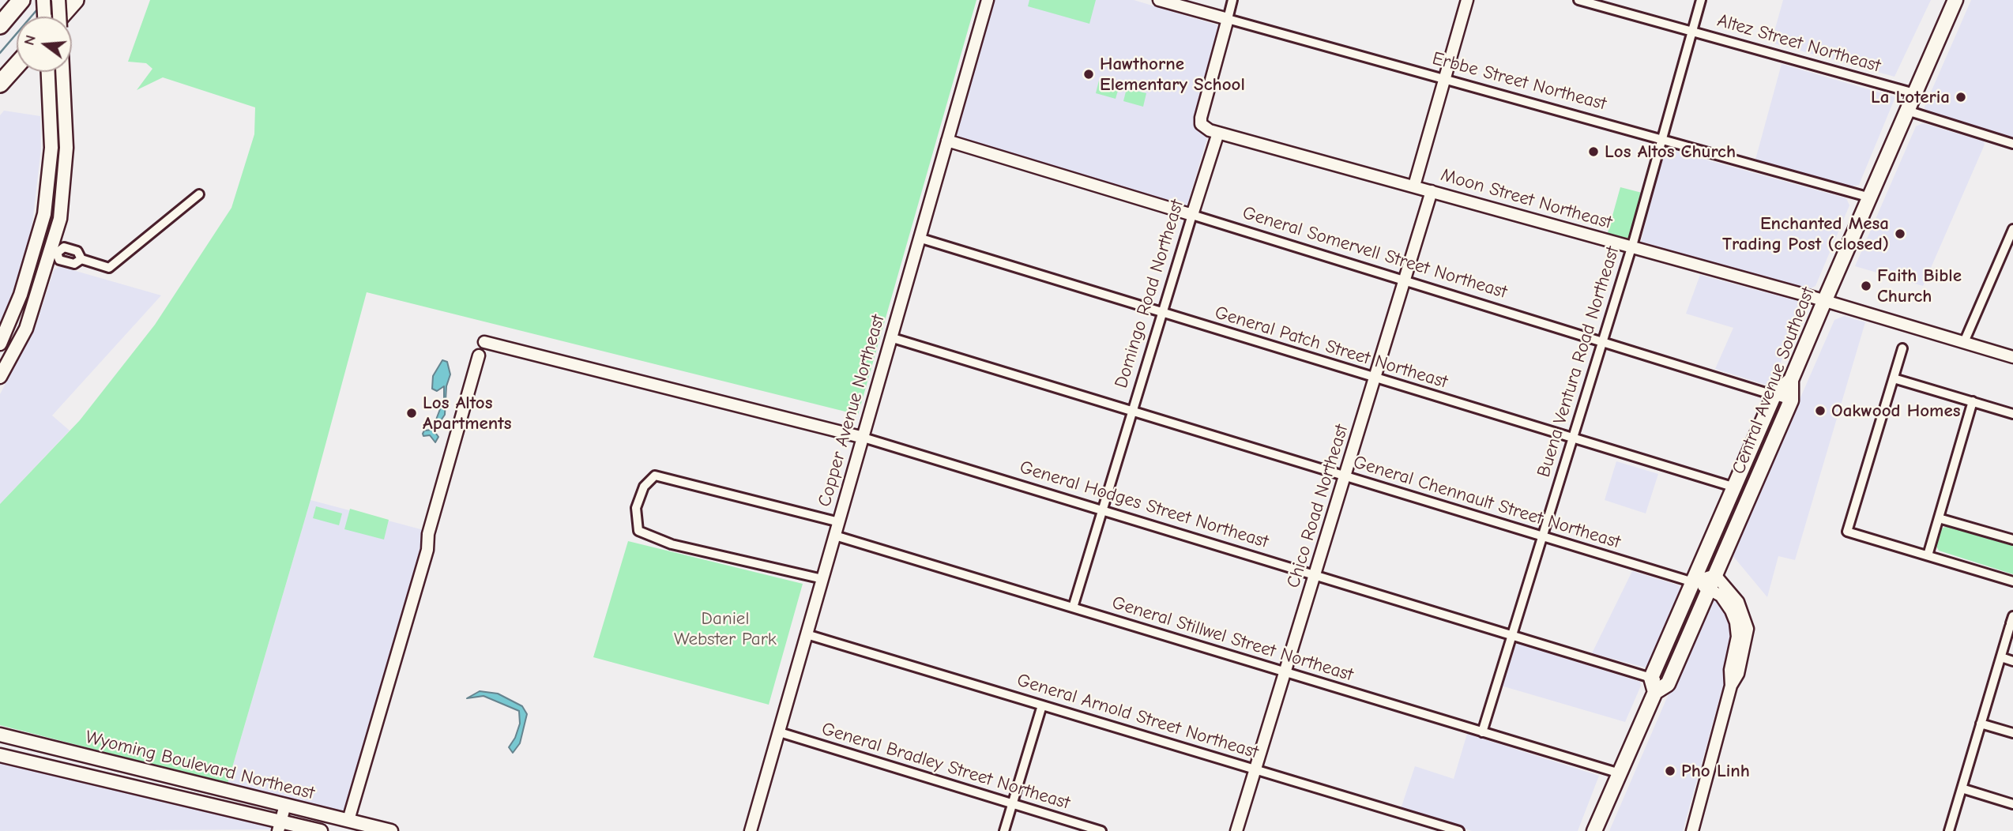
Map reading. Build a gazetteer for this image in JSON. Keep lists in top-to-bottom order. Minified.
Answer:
{"streets":{"main road":["Central Avenue Southeast","Wyoming Boulevard Northeast"],"street":["Altez Street Northeast","Erbbe Street Northeast","Moon Street Northeast","General Somervell Street Northeast","Domingo Road Northeast","General Patch Street Northeast","Buena Ventura Road Northeast","Copper Avenue Northeast","General Chennault Street Northeast","General Hodges Street Northeast","Chico Road Northeast","General Stillwel Street Northeast","General Arnold Street Northeast","General Bradley Street Northeast"]},"crossings":[["Altez Street Northeast","Buena Ventura Road Northeast"],["Altez Street Northeast","Central Avenue Southeast"],["Erbbe Street Northeast","Buena Ventura Road Northeast"],["Erbbe Street Northeast","Central Avenue Southeast"],["Moon Street Northeast","Domingo Road Northeast"],["Moon Street Northeast","Buena Ventura Road Northeast"],["Moon Street Northeast","Central Avenue Southeast"],["Moon Street Northeast","Chico Road Northeast"],["General Somervell Street Northeast","Domingo Road Northeast"],["General Somervell Street Northeast","Buena Ventura Road Northeast"],["General Somervell Street Northeast","Central Avenue Southeast"],["General Somervell Street Northeast","Copper Avenue Northeast"],["General Somervell Street Northeast","Chico Road Northeast"],["Domingo Road Northeast","General Patch Street Northeast"],["Domingo Road Northeast","General Chennault Street Northeast"],["Domingo Road Northeast","General Hodges Street Northeast"],["Domingo Road Northeast","General Stillwel Street Northeast"],["General Patch Street Northeast","Buena Ventura Road Northeast"],["General Patch Street Northeast","Copper Avenue Northeast"],["General Patch Street Northeast","Chico Road Northeast"],["Buena Ventura Road Northeast","General Chennault Street Northeast"],["Buena Ventura Road Northeast","General Hodges Street Northeast"],["Buena Ventura Road Northeast","General Stillwel Street Northeast"],["Central Avenue Southeast","General Hodges Street Northeast"],["Copper Avenue Northeast","General Chennault Street Northeast"],["Copper Avenue Northeast","General Hodges Street Northeast"],["Copper Avenue Northeast","General Stillwel Street Northeast"],["Copper Avenue Northeast","General Arnold Street Northeast"],["Copper Avenue Northeast","General Bradley Street Northeast"],["General Chennault Street Northeast","Chico Road Northeast"],["General Hodges Street Northeast","Chico Road Northeast"],["Chico Road Northeast","General Stillwel Street Northeast"],["Chico Road Northeast","General Arnold Street Northeast"]],"parks":["Daniel Webster Park"],"places":["Hawthorne Elementary School","La Loteria","Los Altos Church","Enchanted Mesa Trading Post (closed)","Faith Bible Church","Oakwood Homes","Los Altos Apartments","Pho Linh"],"north":"left"}
